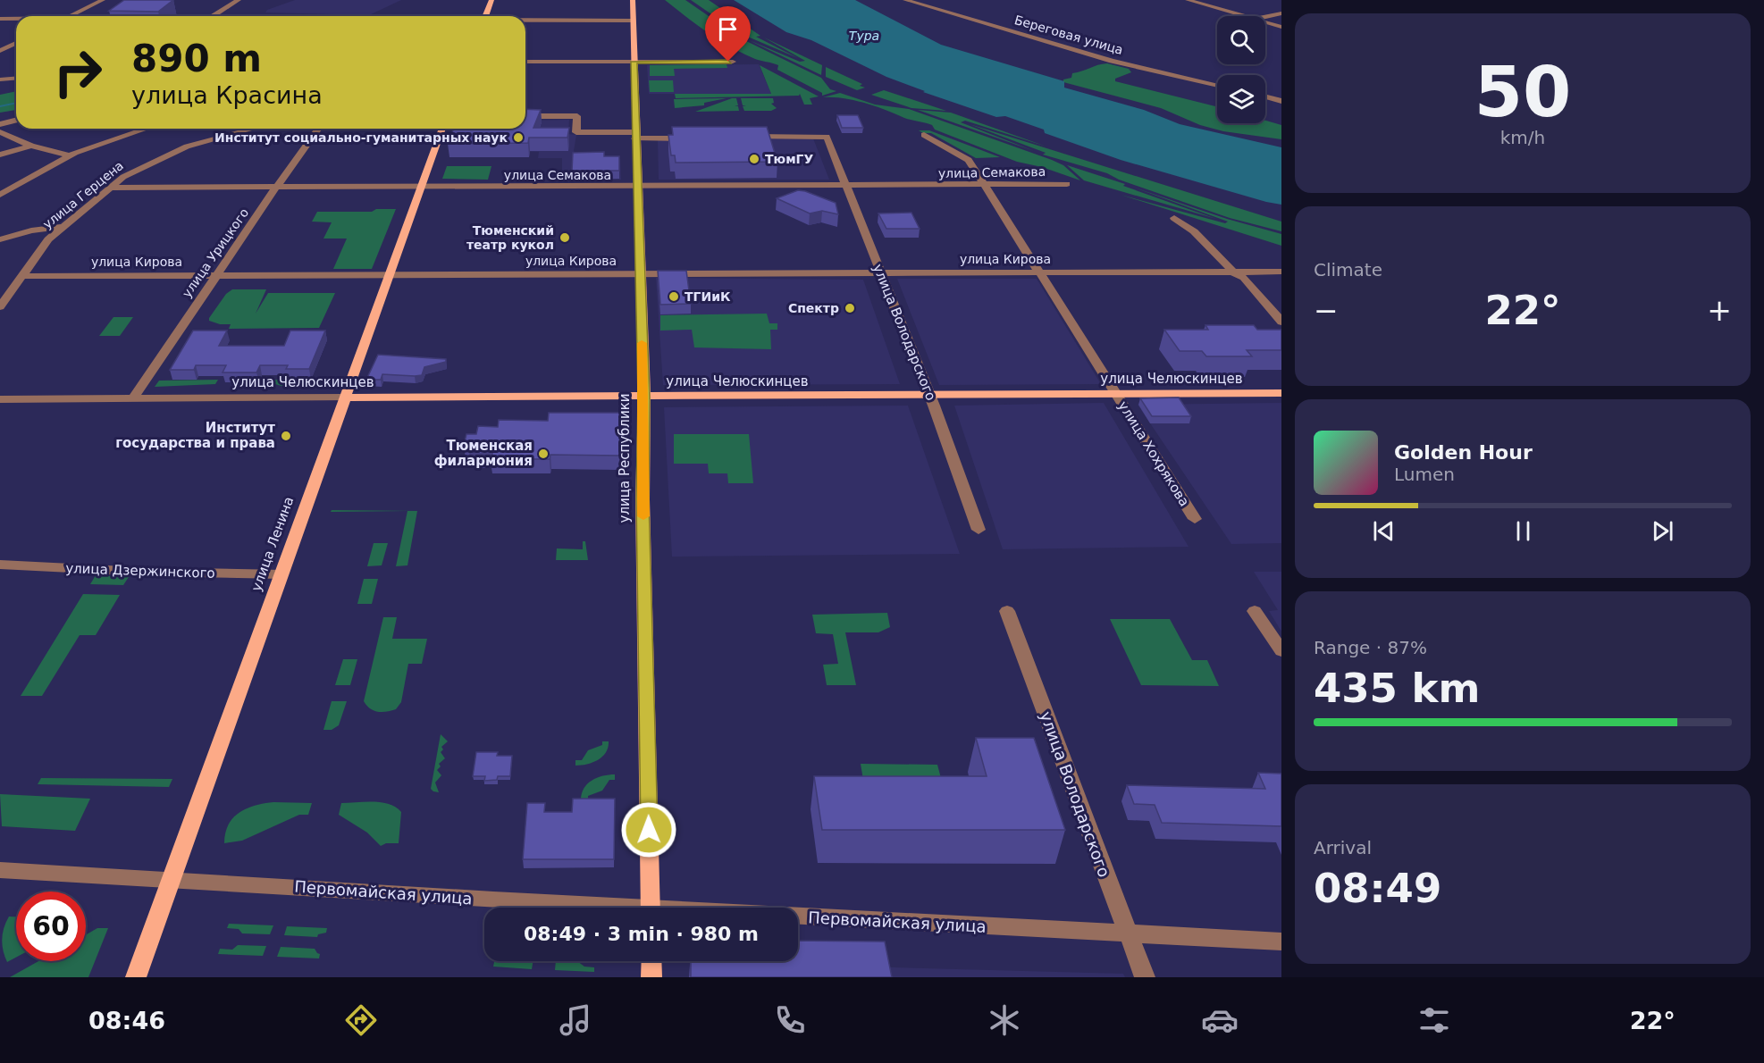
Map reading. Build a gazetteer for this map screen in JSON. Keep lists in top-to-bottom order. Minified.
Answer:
{"streets":{"main road":["улица Челюскинцев","улица Республики","улица Ленина"],"street":["Береговая улица","улица Семакова","улица Герцена","улица Урицкого","улица Кирова","улица Володарского","улица Хохрякова","улица Дзержинского","Первомайская улица"]},"crossings":[["улица Семакова","улица Герцена"],["улица Семакова","улица Урицкого"],["улица Семакова","улица Володарского"],["улица Семакова","улица Хохрякова"],["улица Семакова","улица Республики"],["улица Семакова","улица Ленина"],["улица Герцена","улица Кирова"],["улица Урицкого","улица Кирова"],["улица Урицкого","улица Челюскинцев"],["улица Кирова","улица Володарского"],["улица Кирова","улица Хохрякова"],["улица Кирова","улица Республики"],["улица Кирова","улица Ленина"],["улица Володарского","улица Челюскинцев"],["улица Володарского","Первомайская улица"],["улица Челюскинцев","улица Хохрякова"],["улица Челюскинцев","улица Республики"],["улица Челюскинцев","улица Ленина"],["улица Ленина","улица Дзержинского"],["улица Ленина","Первомайская улица"]],"water":["Тура"],"places":["Институт социально-гуманитарных наук","ТюмГУ","Тюменский театр кукол","ТГИиК","Спектр","Институт государства и права","Тюменская филармония"],"page":{"tile":[["50","km/h"],"Climate",["Range · 87%","435 km"],["Arrival","08:49"]],"turn":["890 m","улица Красина"],"heat":["−","22°","+"],"song":["Golden Hour","Lumen"],"limit":"60","trip":"08:49 · 3 min · 980 m","tabs":["08:46","22°"]}}
